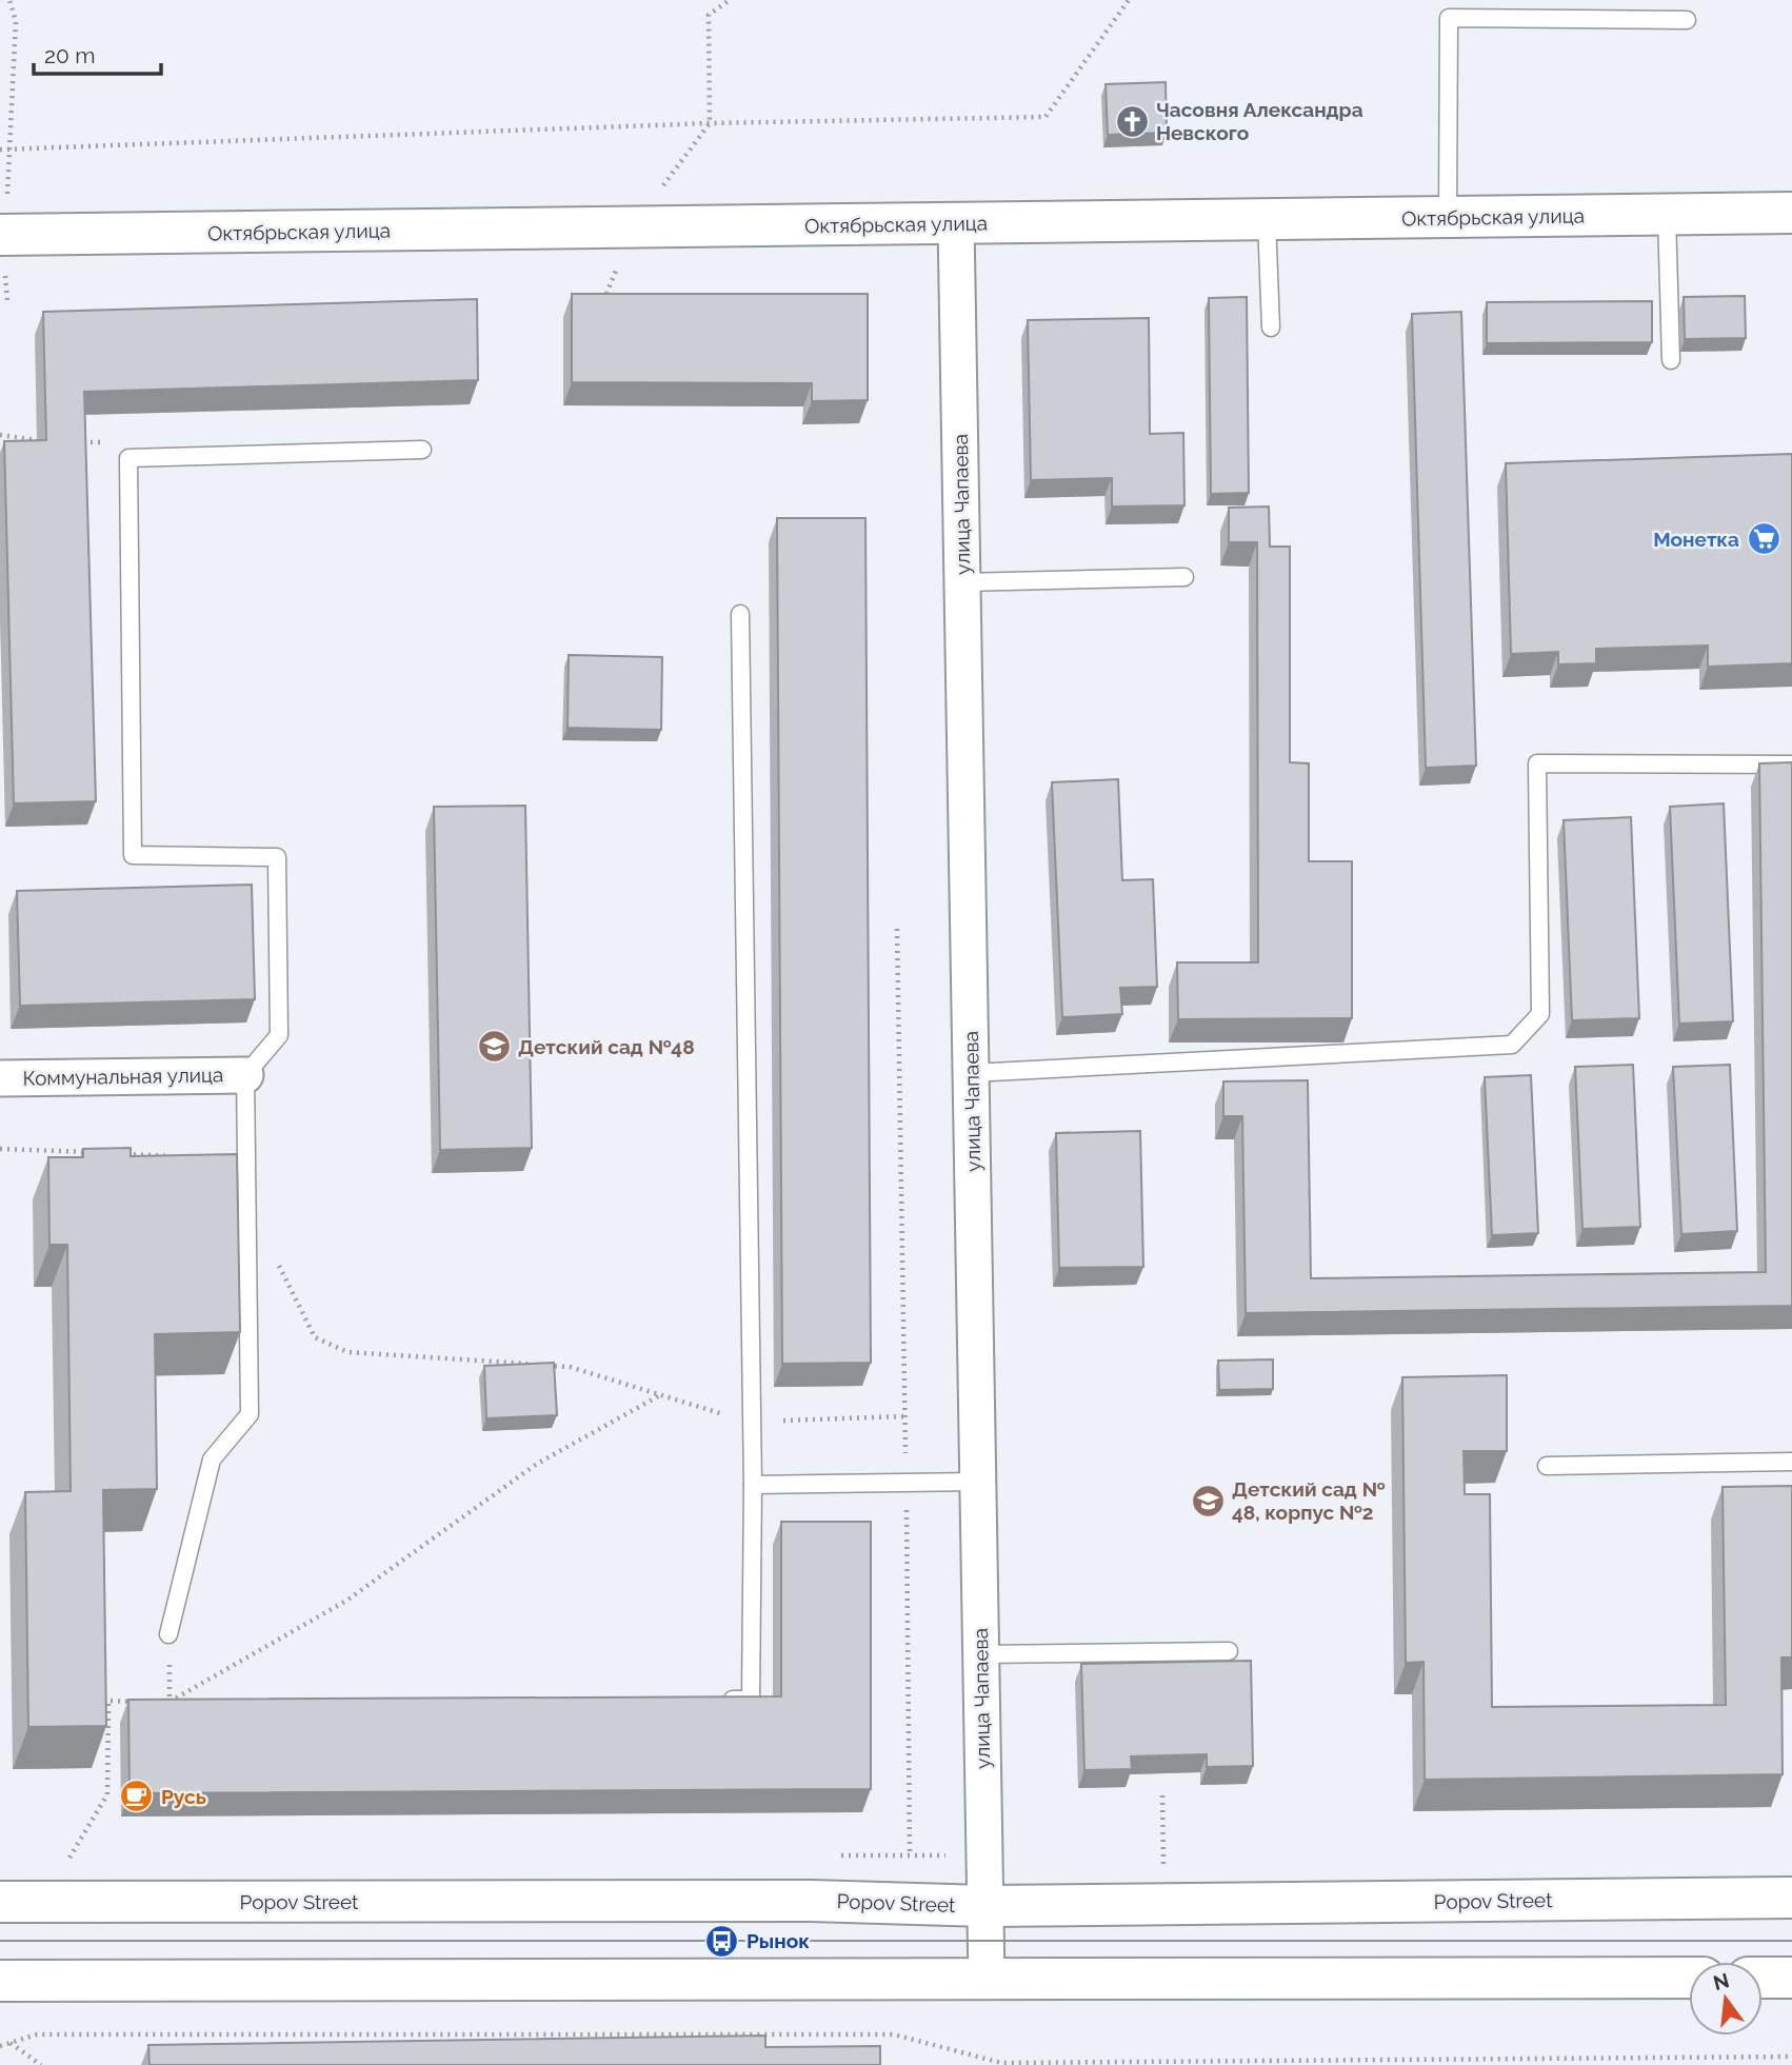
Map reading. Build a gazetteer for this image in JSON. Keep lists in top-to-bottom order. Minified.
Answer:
{"streets":{"street":["Октябрьская улица","улица Чапаева","Коммунальная улица","Popov Street"]},"crossings":[["Октябрьская улица","улица Чапаева"],["улица Чапаева","Popov Street"]],"places":{"church":["Часовня Александра Невского"],"supermarket":["Монетка"],"school or university":["Детский сад №48","Детский сад № 48, корпус №2"],"cafe":["Русь"],"bus stop":["Рынок"]},"scale_bar":"20 m","north":"top"}
